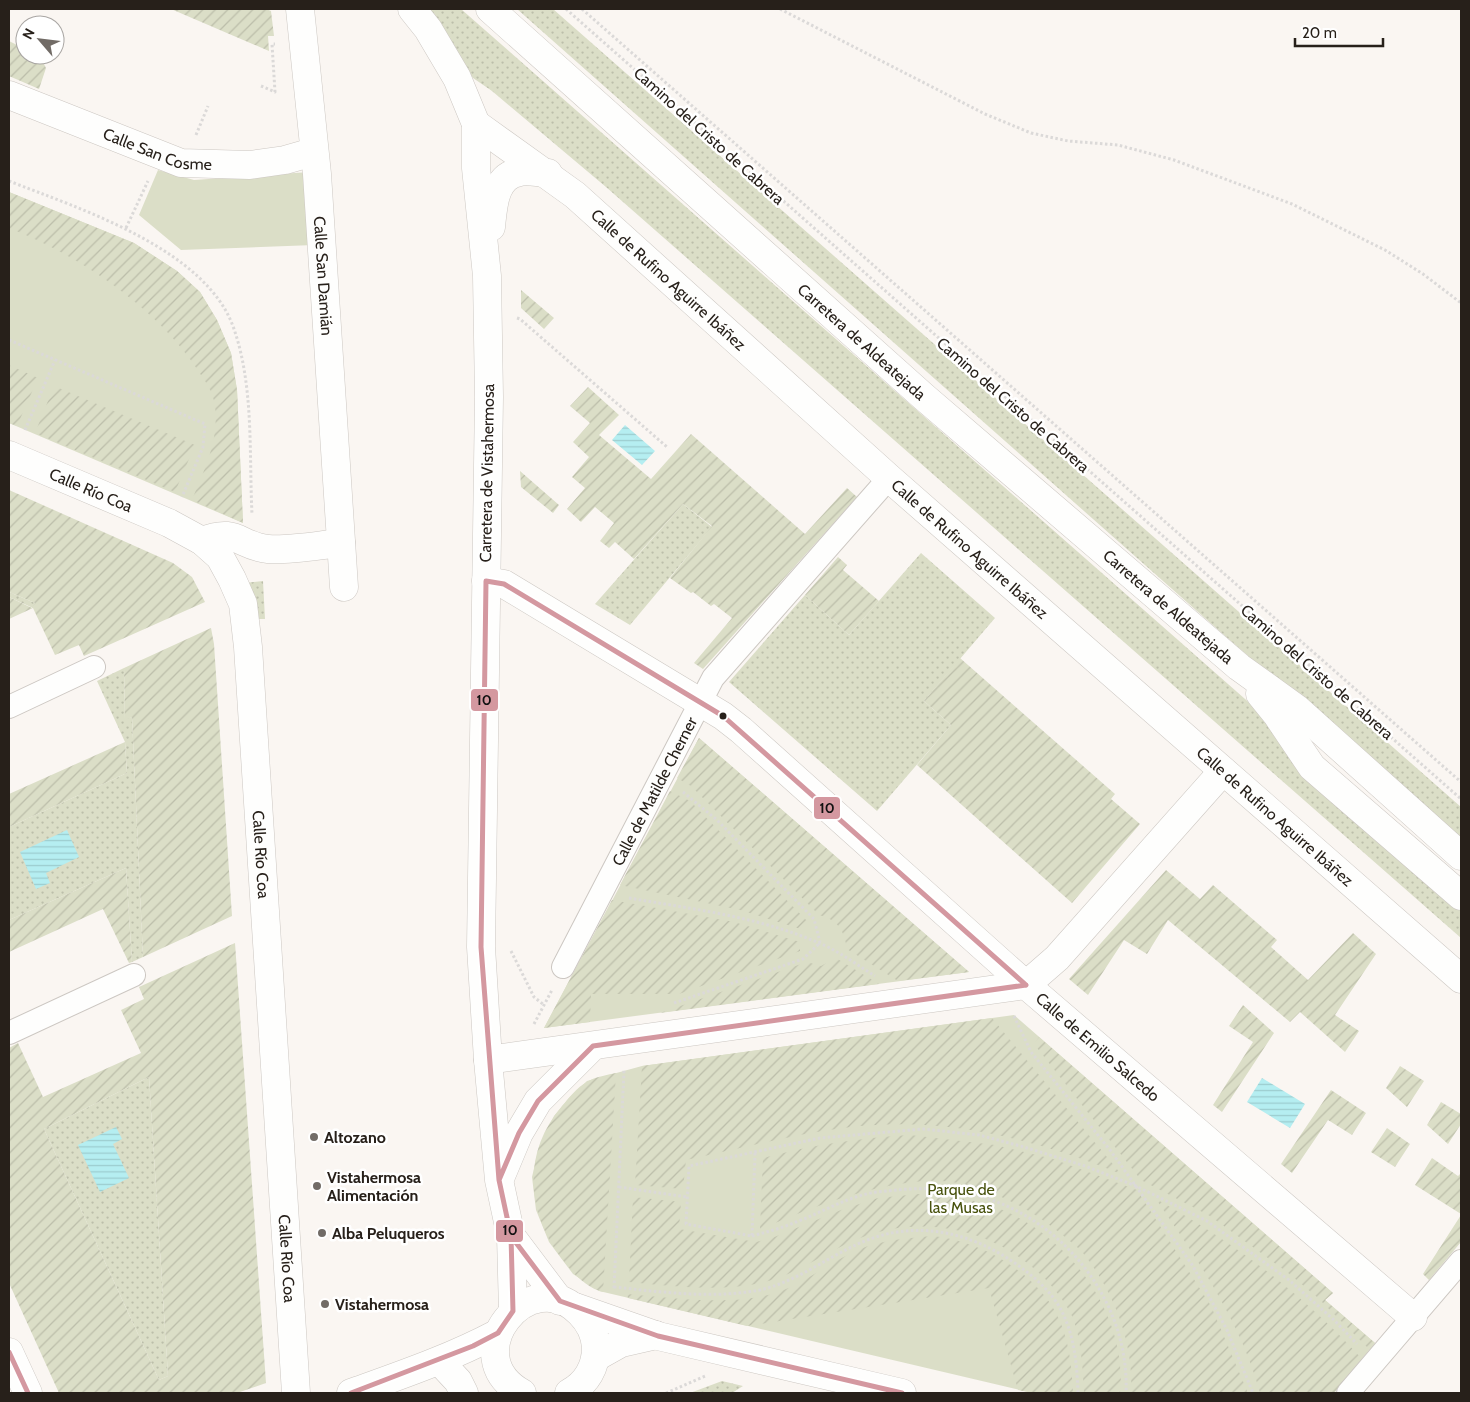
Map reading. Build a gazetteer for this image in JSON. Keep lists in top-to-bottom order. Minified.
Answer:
{"streets":{"street":["Calle San Cosme","Calle San Damián","Calle de Rufino Aguirre Ibáñez","Carretera de Aldeatejada","Carretera de Vistahermosa","Calle Río Coa","Calle de Matilde Cherner","Calle de Emilio Salcedo"],"path":["Camino del Cristo de Cabrera"]},"crossings":[["Calle San Cosme","Calle San Damián"],["Calle de Rufino Aguirre Ibáñez","Carretera de Vistahermosa"],["Calle de Rufino Aguirre Ibáñez","Calle de Matilde Cherner"],["Carretera de Vistahermosa","Calle de Emilio Salcedo"],["Calle de Matilde Cherner","Calle de Emilio Salcedo"]],"parks":["Parque de las Musas"],"places":["Altozano","Vistahermosa Alimentación","Alba Peluqueros","Vistahermosa"],"lines":["transit line 10"],"scale_bar":"20 m","north":"top left"}
